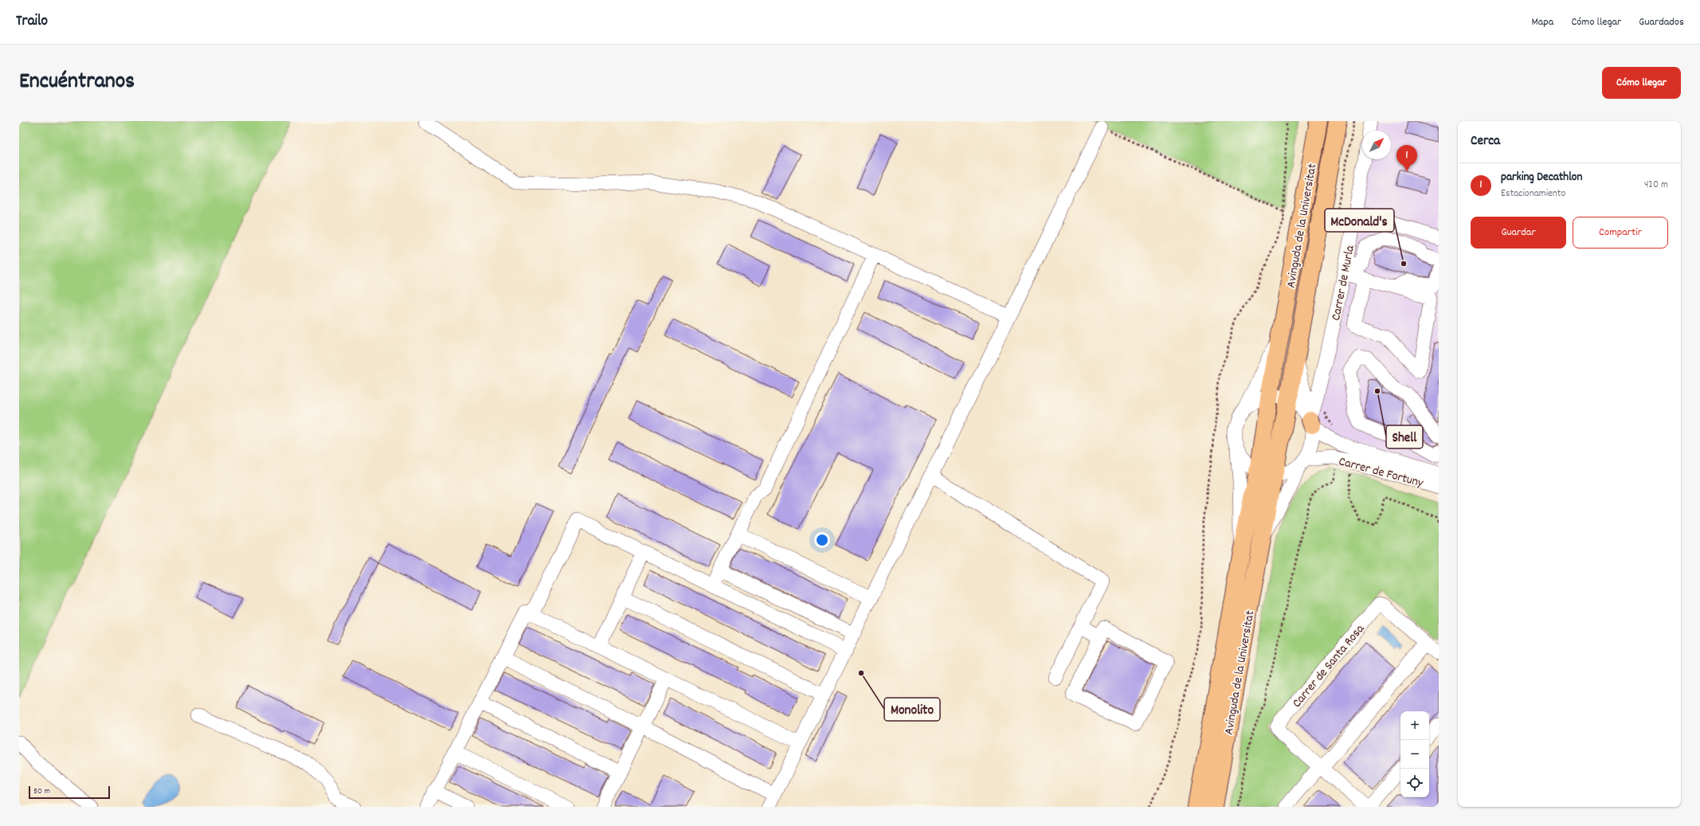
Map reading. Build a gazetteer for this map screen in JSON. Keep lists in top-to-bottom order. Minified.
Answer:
{"streets":{"main road":["Avinguda de la Universitat"],"street":["Carrer de Murla","Carrer de Fortuny","Carrer de Santa Rosa"]},"crossings":[["Avinguda de la Universitat","Carrer de Murla"],["Avinguda de la Universitat","Carrer de Fortuny"],["Carrer de Murla","Carrer de Fortuny"]],"places":["McDonald's","Shell","Monolito"],"scale_bar":"50 m","north":"top right","page":{"header":"Trailo","nav":["Mapa","Cómo llegar","Guardados"],"title":"Encuéntranos","buttons":["Cómo llegar",["Guardar","Compartir"]],"heading":"Cerca","pins":"1","list":[{"mark":"1","name":"parking Decathlon","note":"Estacionamiento","value":"420 m"}],"map_buttons":["+","−"],"scale":"50 m"}}
